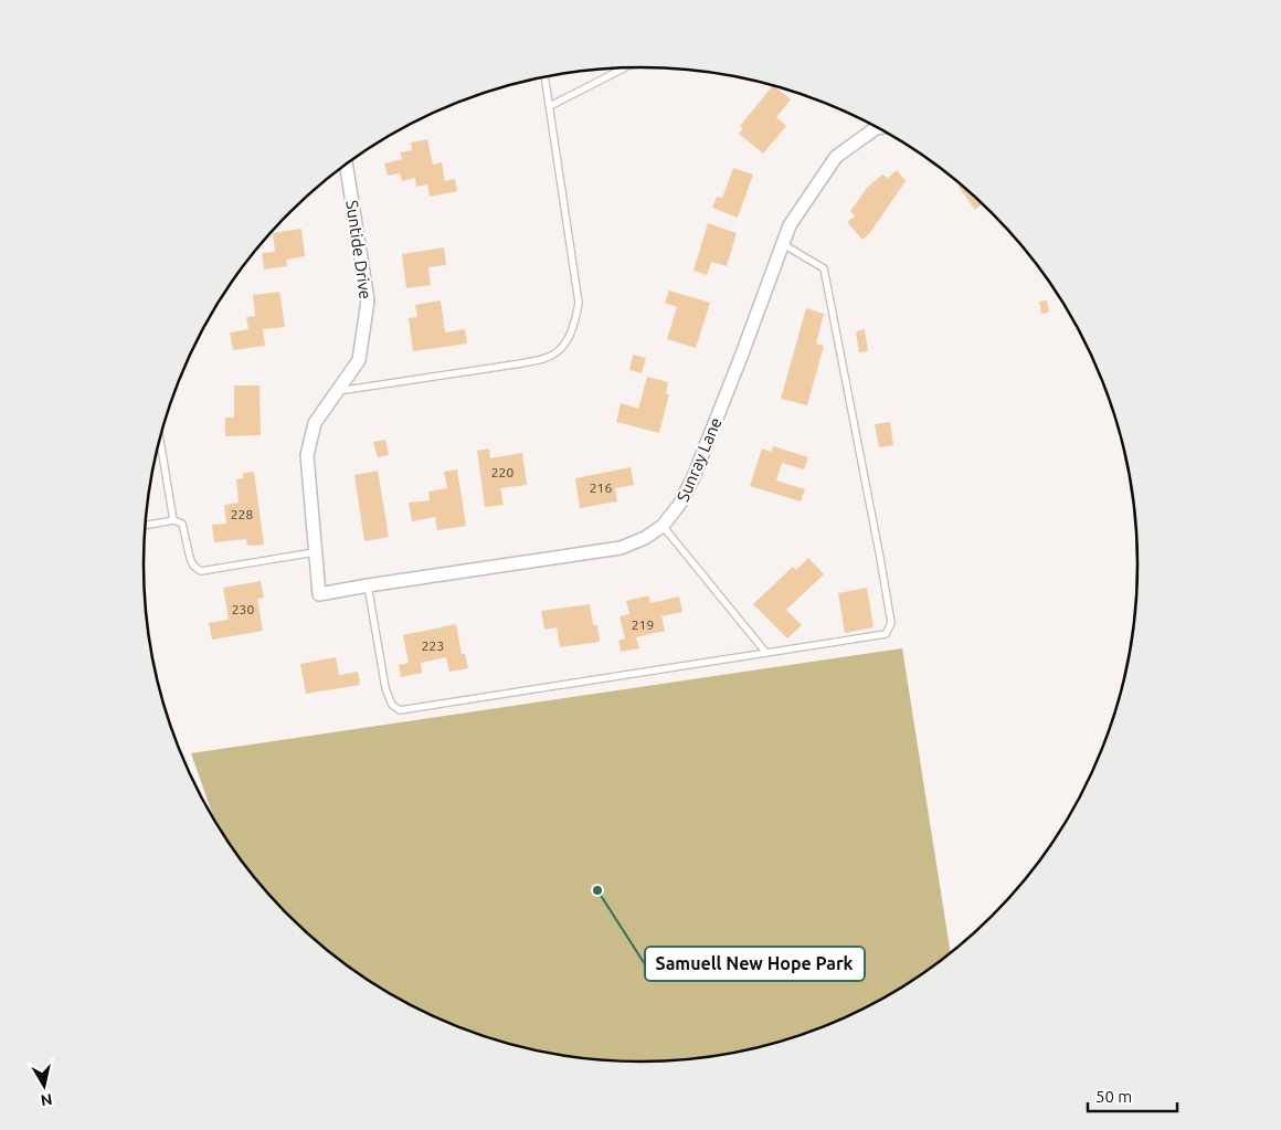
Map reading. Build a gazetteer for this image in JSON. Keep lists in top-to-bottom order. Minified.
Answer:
{"streets":{"street":["Suntide Drive","Sunray Lane"]},"crossings":[["Suntide Drive","Sunray Lane"]],"places":["Samuell New Hope Park"],"house_numbers":["220","216","228","230","219","223"],"scale_bar":"50 m","north":"bottom"}
